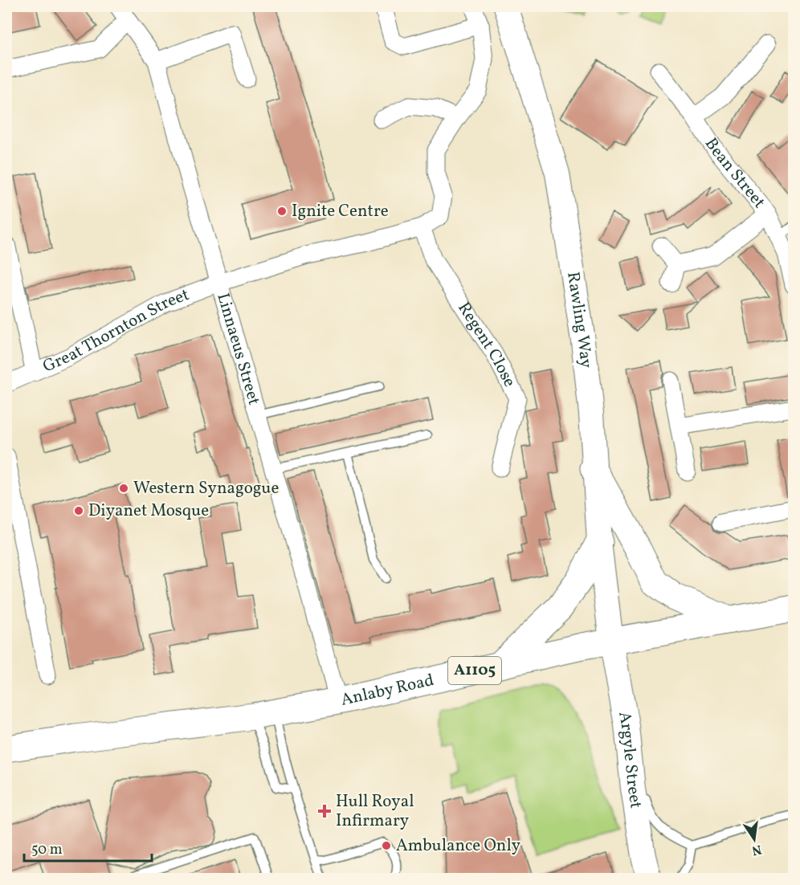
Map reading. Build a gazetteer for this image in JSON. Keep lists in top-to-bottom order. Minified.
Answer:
{"streets":{"main road":["A1105","Anlaby Road"],"street":["Bean Street","Rawling Way","Great Thornton Street","Regent Close","Linnaeus Street","Argyle Street"]},"crossings":[["Rawling Way","Anlaby Road"],["Rawling Way","Argyle Street"],["Great Thornton Street","Regent Close"],["Great Thornton Street","Linnaeus Street"],["Linnaeus Street","Anlaby Road"],["Anlaby Road","Argyle Street"]],"places":{"other":["Ignite Centre","Western Synagogue","Diyanet Mosque","Ambulance Only"],"health":["Hull Royal Infirmary"]},"scale_bar":"50 m","north":"bottom"}
